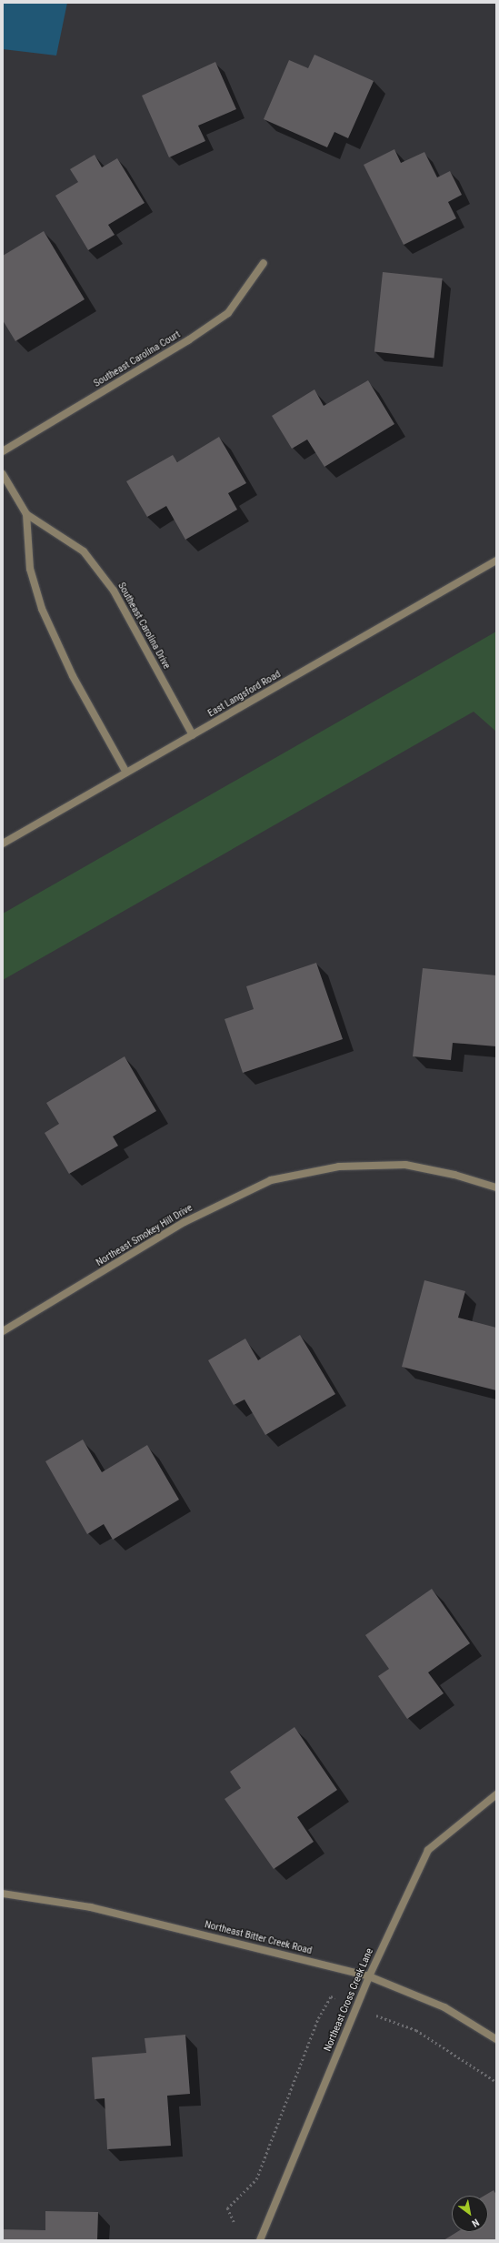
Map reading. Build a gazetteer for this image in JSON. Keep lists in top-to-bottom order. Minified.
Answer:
{"streets":{"street":["Southeast Carolina Court","Southeast Carolina Drive","East Langsford Road","Northeast Smokey Hill Drive","Northeast Bitter Creek Road","Northeast Cross Creek Lane"]},"crossings":[["Southeast Carolina Drive","East Langsford Road"],["Northeast Bitter Creek Road","Northeast Cross Creek Lane"]],"north":"bottom right"}
